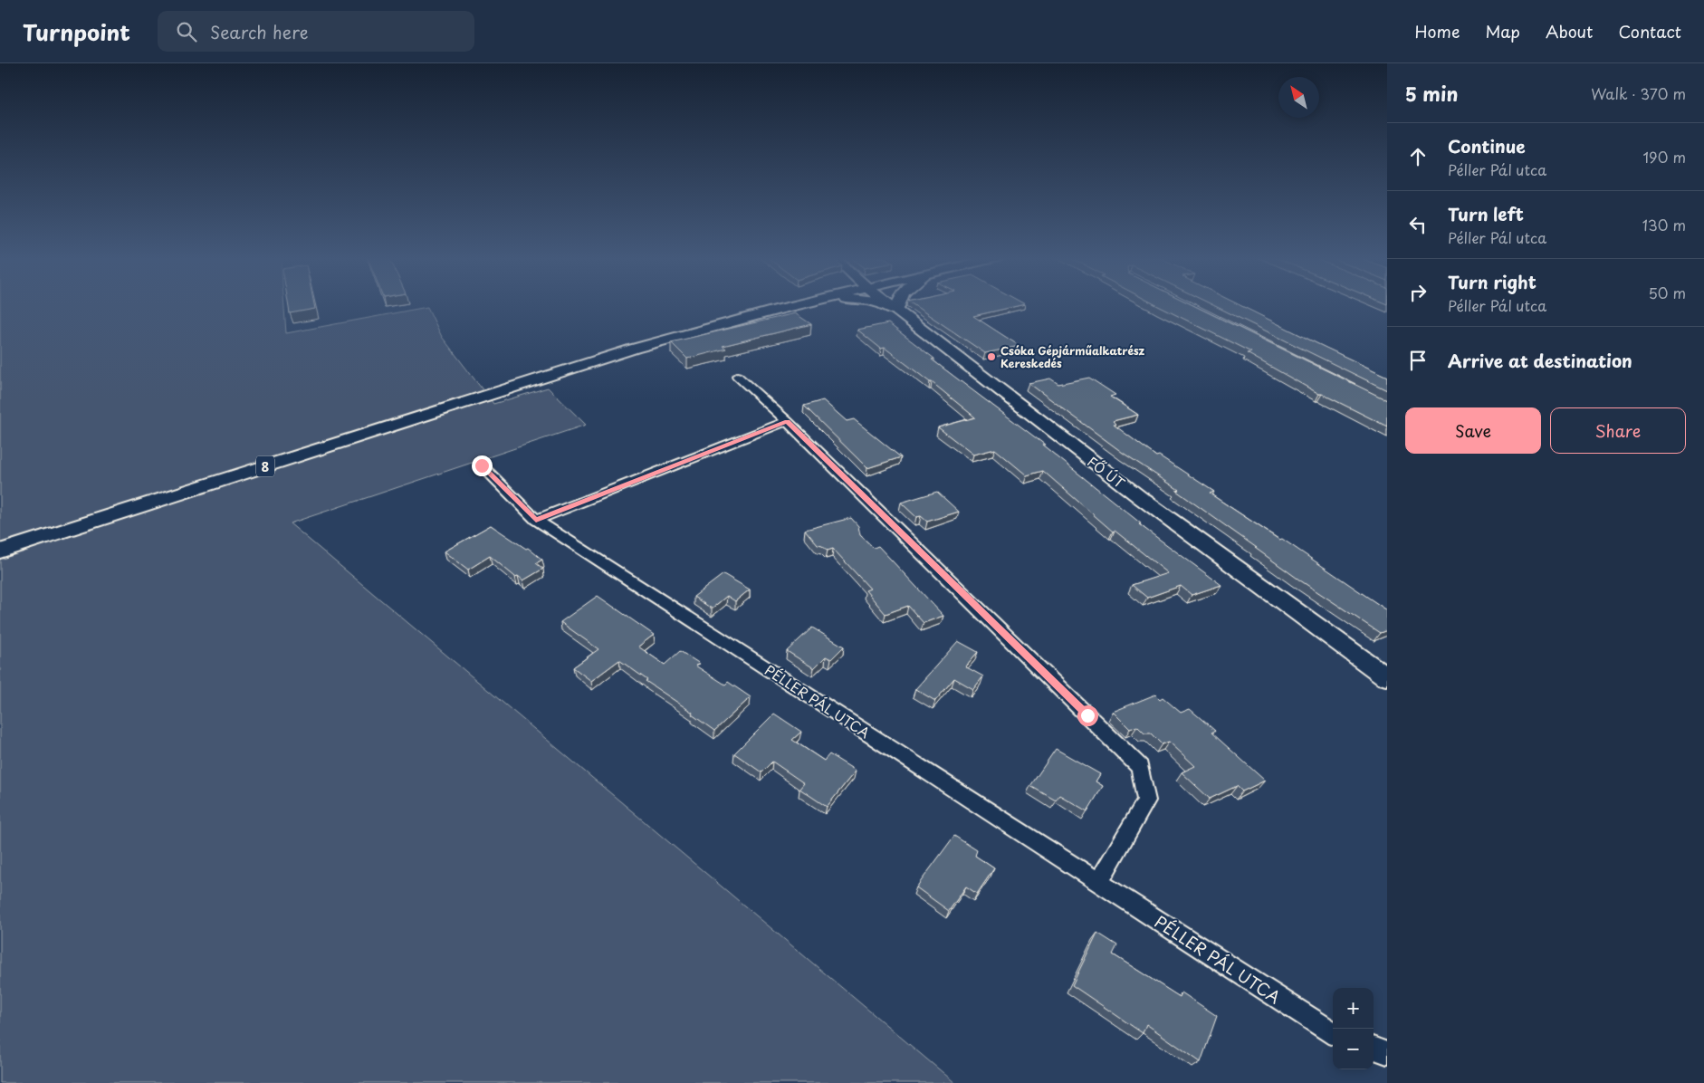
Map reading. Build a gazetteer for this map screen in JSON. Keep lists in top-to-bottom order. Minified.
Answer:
{"streets":{"main road":["8","FŐ ÚT"],"street":["PÉLLER PÁL UTCA"]},"places":["Csóka Gépjárműalkatrész Kereskedés"],"north":"top left","page":{"header":"Turnpoint","search":"Search here","nav":["Home","Map","About","Contact"],"heading":["5 min","Walk · 370 m"],"list":[["Continue","Péller Pál utca","190 m"],["Turn left","Péller Pál utca","130 m"],["Turn right","Péller Pál utca","50 m"],"Arrive at destination"],"buttons":["Save","Share"],"map_buttons":["+","−"]}}
